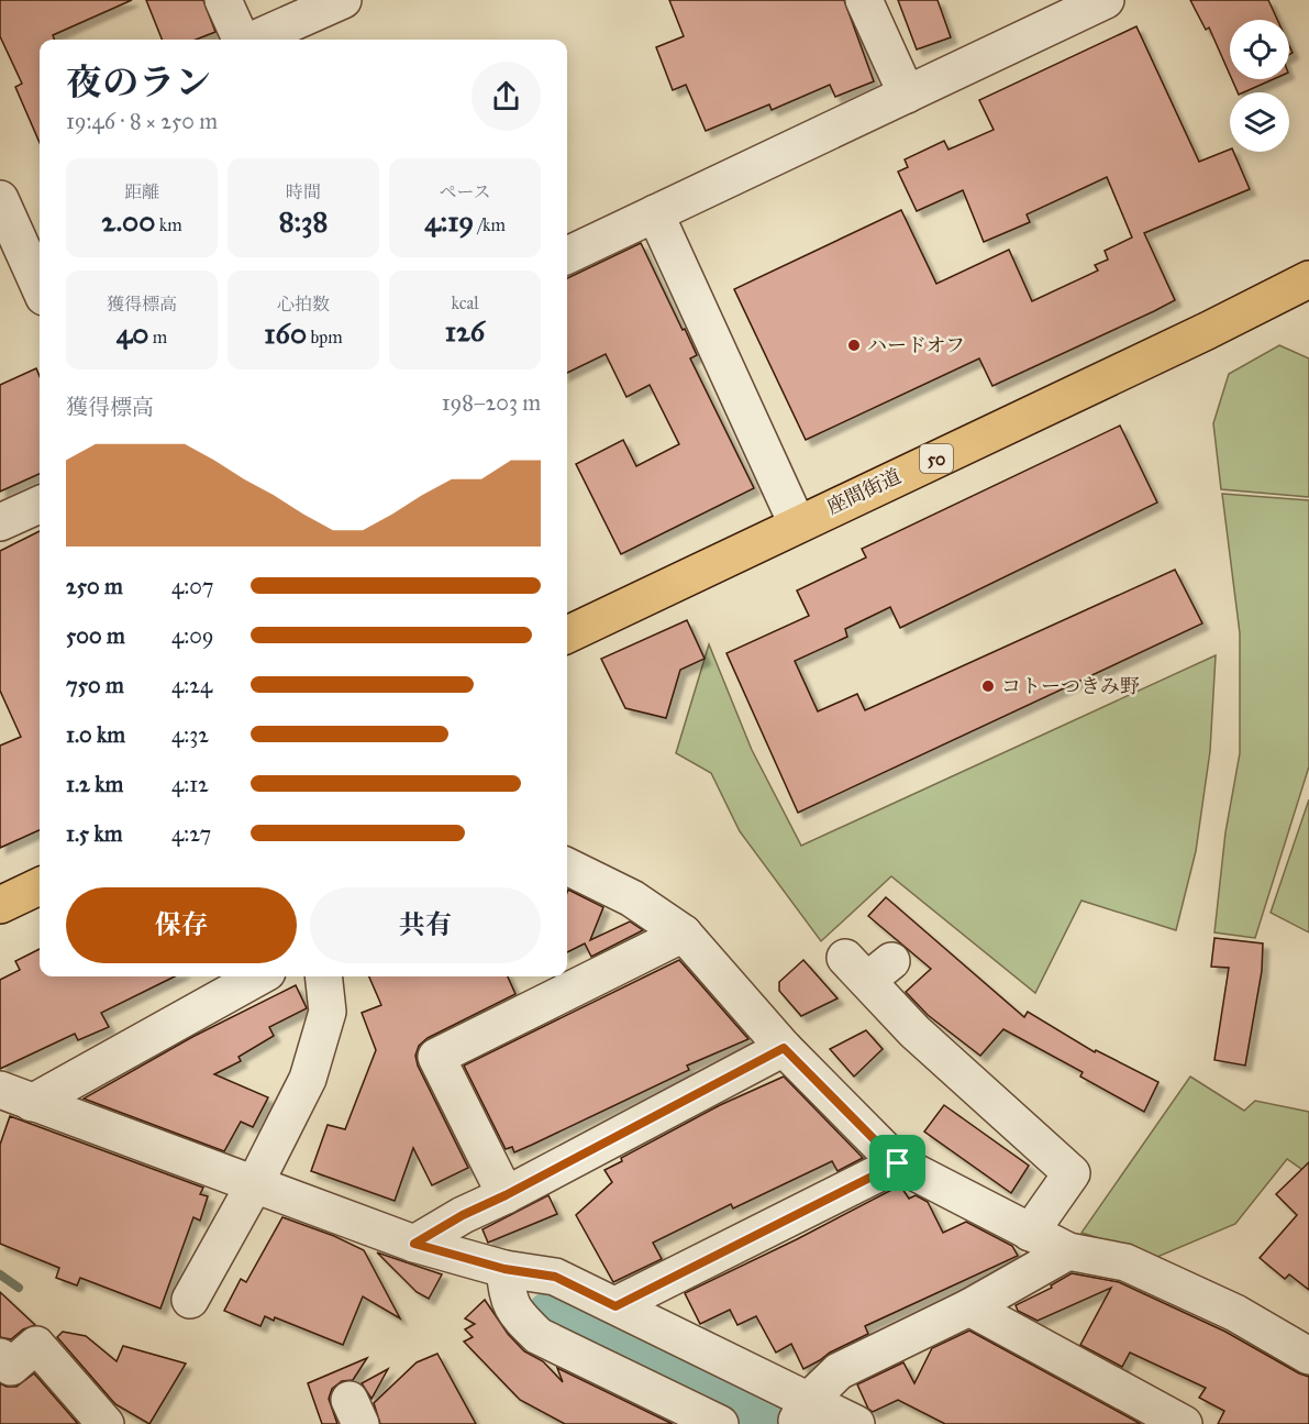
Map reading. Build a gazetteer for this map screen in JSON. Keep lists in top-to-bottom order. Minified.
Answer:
{"streets":{"main road":["50","座間街道"]},"places":["ハードオフ","コトーつきみ野"],"page":{"heading":["夜のラン","19:46 · 8 × 250 m"],"stats":[["距離","2.00 km"],["時間","8:38"],["ペース","4:19 /km"],["獲得標高","40 m"],["心拍数","160 bpm"],["kcal","126"]],"chart":["獲得標高","198–203 m"],"list":[{"name":"250 m","note":"4:07"},{"name":"500 m","note":"4:09"},{"name":"750 m","note":"4:24"},{"name":"1.0 km","note":"4:32"},{"name":"1.2 km","note":"4:12"},{"name":"1.5 km","note":"4:27"}],"buttons":["保存","共有"]}}
